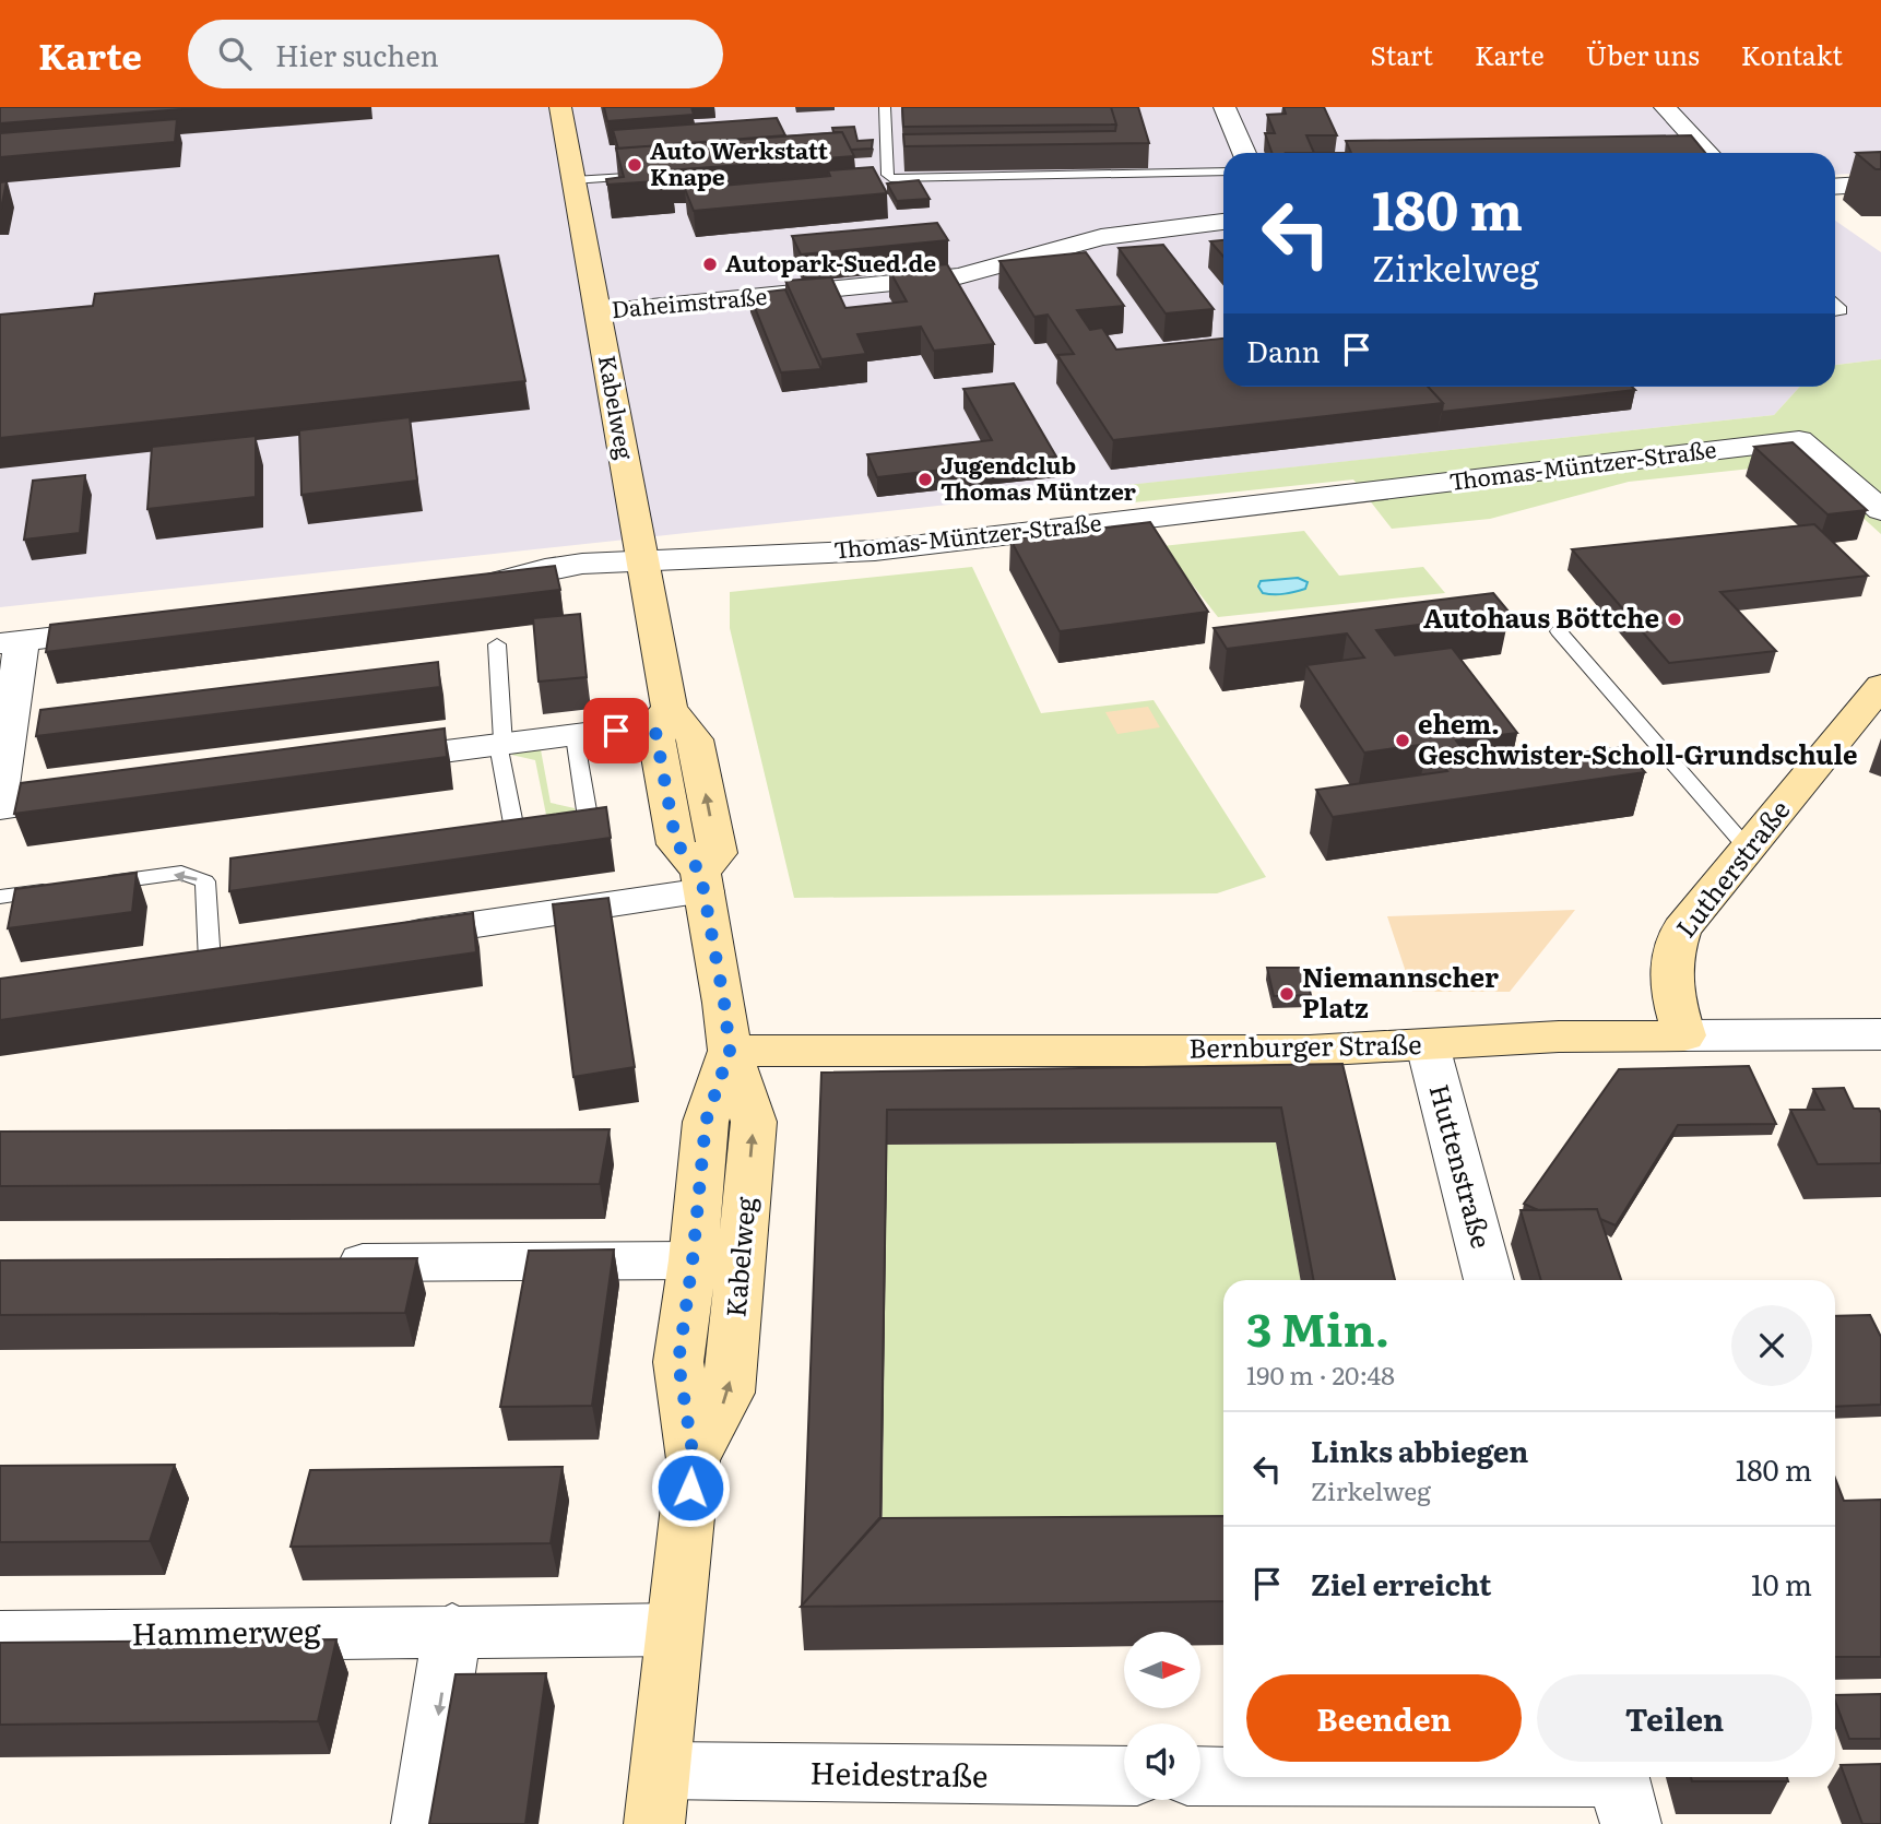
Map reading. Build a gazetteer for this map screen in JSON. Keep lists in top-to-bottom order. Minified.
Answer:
{"streets":{"main road":["Kabelweg","Lutherstraße","Bernburger Straße"],"street":["Daheimstraße","Thomas-Müntzer-Straße","Huttenstraße","Hammerweg","Heidestraße"]},"crossings":[["Daheimstraße","Kabelweg"],["Kabelweg","Thomas-Müntzer-Straße"],["Kabelweg","Bernburger Straße"],["Kabelweg","Hammerweg"],["Kabelweg","Heidestraße"],["Lutherstraße","Bernburger Straße"],["Bernburger Straße","Huttenstraße"]],"places":["Auto Werkstatt Knape","Autopark-Sued.de","Jugendclub Thomas Müntzer","Autohaus Böttche","ehem. Geschwister-Scholl-Grundschule","Niemannscher Platz"],"north":"right","page":{"header":"Karte","search":"Hier suchen","nav":["Start","Karte","Über uns","Kontakt"],"turn":["180 m","Zirkelweg"],"then":"Dann","heading":["3 Min.","190 m · 20:48"],"list":[{"name":"Links abbiegen","note":"Zirkelweg","value":"180 m"},{"name":"Ziel erreicht","value":"10 m"}],"buttons":["Beenden","Teilen"]}}
